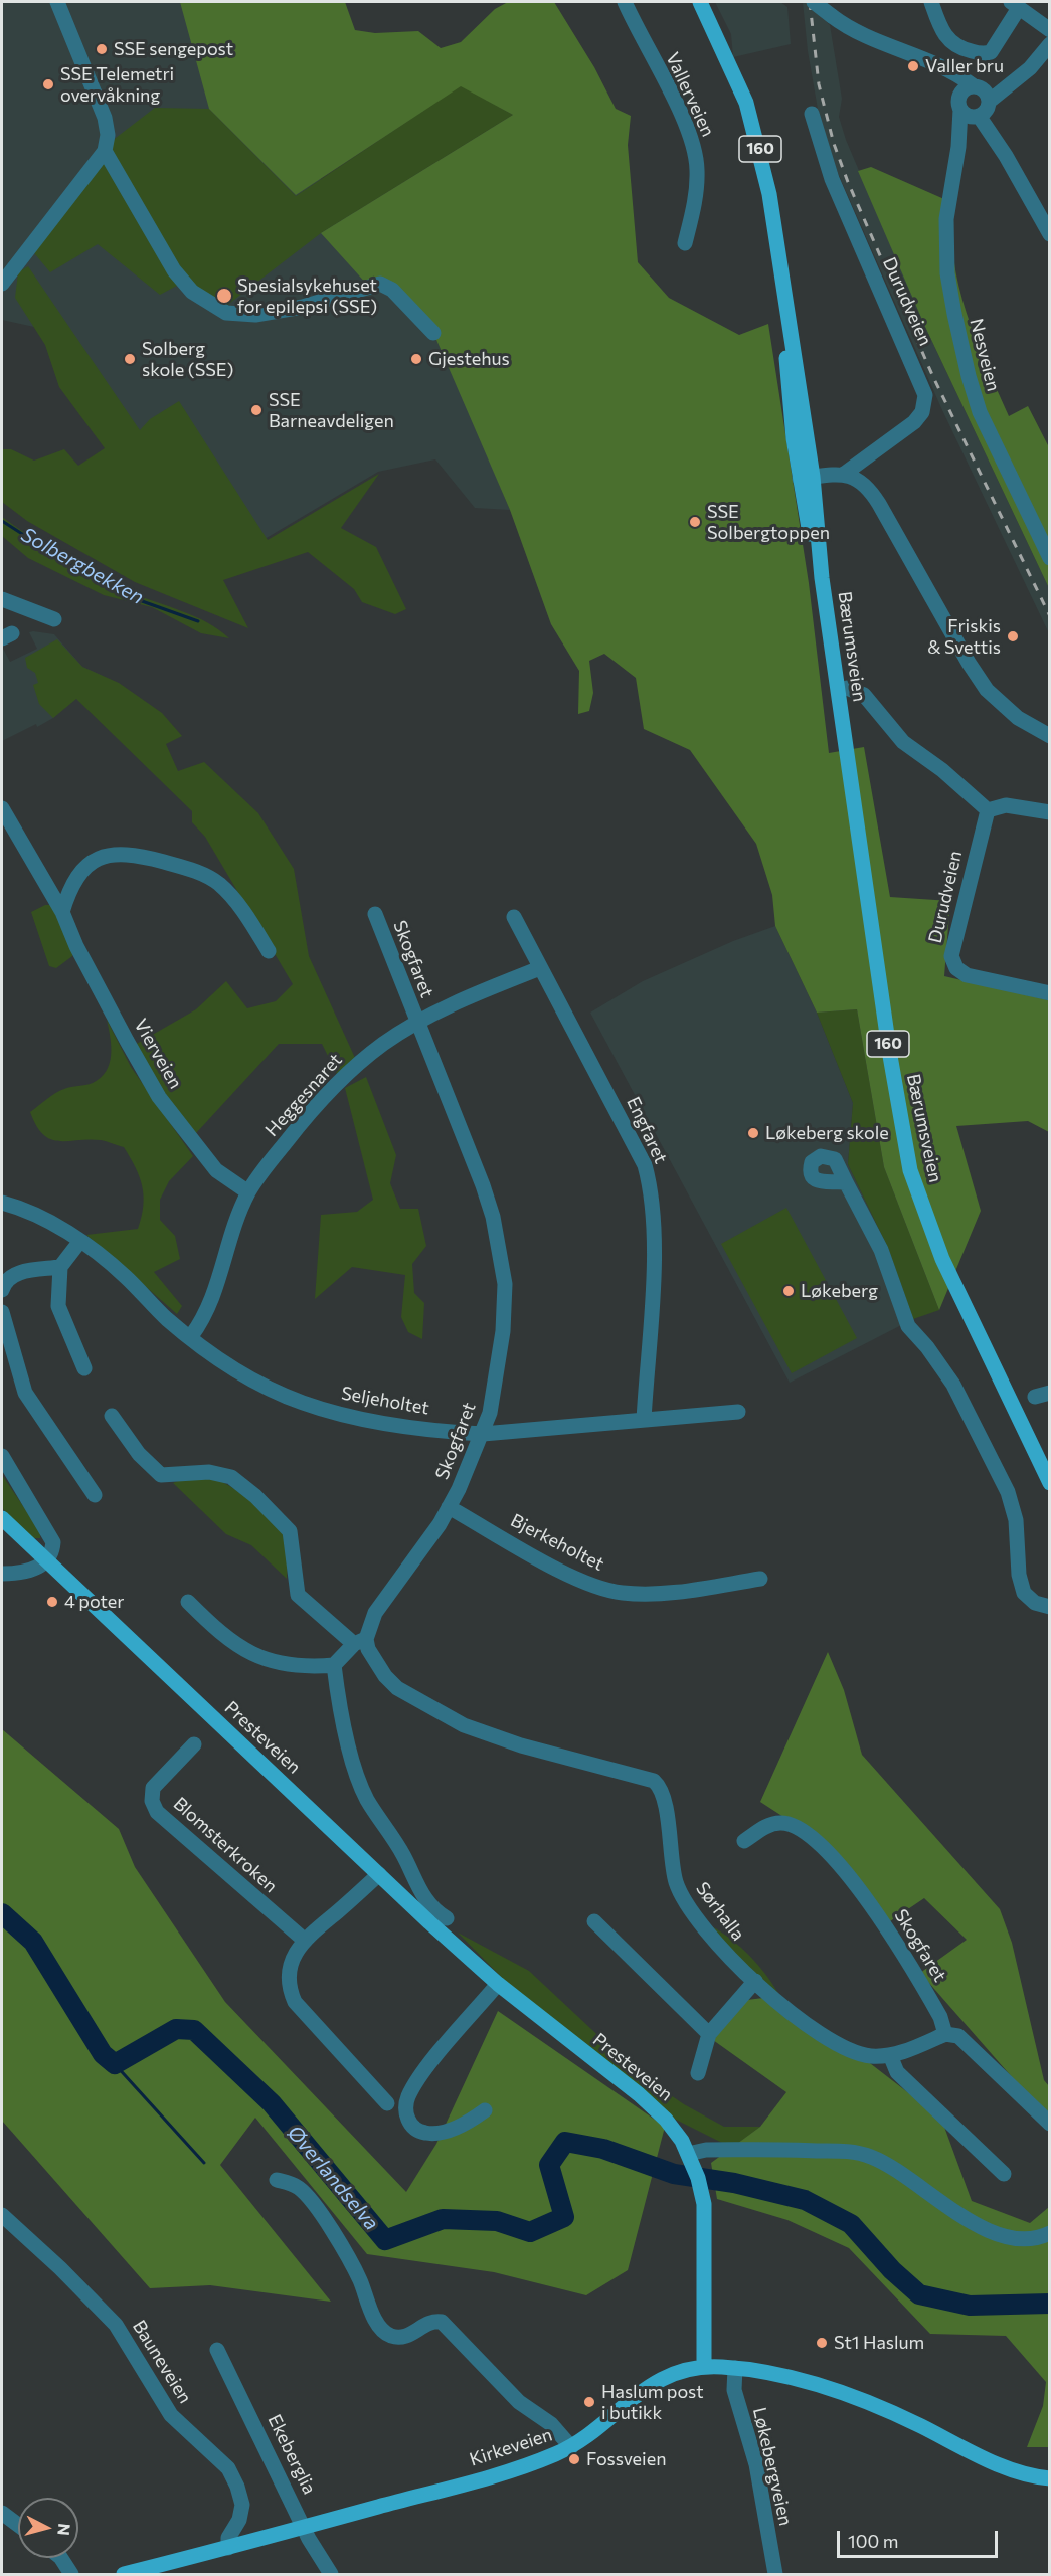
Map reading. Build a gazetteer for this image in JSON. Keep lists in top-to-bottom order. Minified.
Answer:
{"streets":{"main road":["160","Bærumsveien","Presteveien","Kirkeveien"],"street":["Vallerveien","Durudveien","Nesveien","Skogfaret","Vierveien","Heggesnaret","Engfaret","Seljeholtet","Bjerkeholtet","Blomsterkroken","Sørhalla","Bauneveien","Ekeberglia","Løkebergveien"]},"crossings":[["Skogfaret","Heggesnaret"],["Skogfaret","Seljeholtet"],["Skogfaret","Bjerkeholtet"],["Skogfaret","Sørhalla"],["Vierveien","Heggesnaret"],["Heggesnaret","Engfaret"],["Heggesnaret","Seljeholtet"],["Engfaret","Seljeholtet"],["Presteveien","Kirkeveien"],["Bauneveien","Kirkeveien"],["Kirkeveien","Ekeberglia"],["Kirkeveien","Løkebergveien"]],"water":["Solbergbekken","Øverlandselva"],"places":["SSE sengepost","Valler bru","SSE Telemetri overvåkning","Spesialsykehuset for epilepsi (SSE)","Solberg skole (SSE)","Gjestehus","SSE Barneavdeligen","SSE Solbergtoppen","Friskis & Svettis","Løkeberg skole","Løkeberg","4 poter","St1 Haslum","Haslum post i butikk","Fossveien"],"scale_bar":"100 m","north":"right"}
